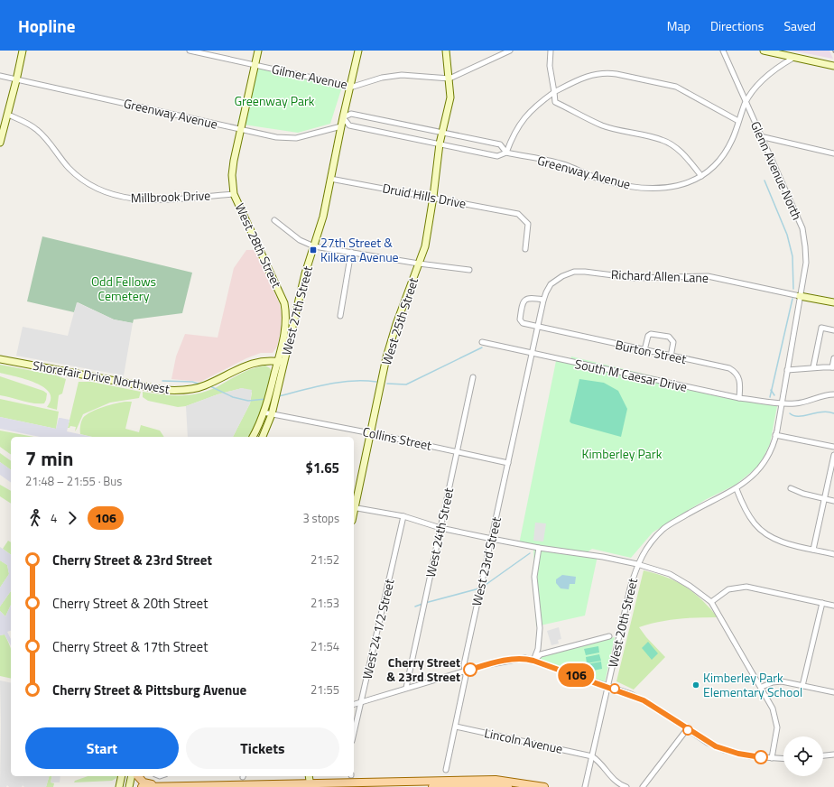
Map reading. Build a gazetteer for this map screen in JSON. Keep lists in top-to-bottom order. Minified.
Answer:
{"streets":{"street":["Gilmer Avenue","Greenway Avenue","Glenn Avenue North","Druid Hills Drive","Millbrook Drive","West 28th Street","Richard Allen Lane","West 27th Street","West 25th Street","Burton Street","South M Caesar Drive","Shorefair Drive Northwest","Collins Street","West 24th Street","West 23rd Street","West 20th Street","West 24 1/2 Street","Lincoln Avenue"]},"crossings":[["Gilmer Avenue","West 28th Street"],["Gilmer Avenue","West 27th Street"],["Gilmer Avenue","West 25th Street"],["Greenway Avenue","Glenn Avenue North"],["Greenway Avenue","West 28th Street"],["Greenway Avenue","West 27th Street"],["Greenway Avenue","West 25th Street"],["Glenn Avenue North","Richard Allen Lane"],["Glenn Avenue North","South M Caesar Drive"],["Glenn Avenue North","West 20th Street"],["Druid Hills Drive","West 27th Street"],["Druid Hills Drive","West 25th Street"],["Millbrook Drive","West 28th Street"],["West 28th Street","West 27th Street"],["West 28th Street","Shorefair Drive Northwest"],["Richard Allen Lane","Burton Street"],["Richard Allen Lane","South M Caesar Drive"],["Richard Allen Lane","West 23rd Street"],["West 27th Street","Shorefair Drive Northwest"],["West 27th Street","Collins Street"],["West 25th Street","Collins Street"],["Burton Street","South M Caesar Drive"],["South M Caesar Drive","West 23rd Street"],["Collins Street","West 24th Street"],["Collins Street","West 23rd Street"],["West 23rd Street","Lincoln Avenue"],["West 20th Street","Lincoln Avenue"]],"parks":["Greenway Park","Odd Fellows Cemetery","Kimberley Park"],"places":{"transit":["27th Street & Kilkara Avenue"],"other":["Cherry Street & 23rd Street","Kimberley Park Elementary School"]},"lines":["bus line 106"],"page":{"header":"Hopline","nav":["Map","Directions","Saved"],"on_map":"106","heading":["7 min","21:48 – 21:55 · Bus","$1.65"],"legs":["4","106","3 stops"],"list":[{"name":"Cherry Street & 23rd Street","value":"21:52"},{"name":"Cherry Street & 20th Street","value":"21:53"},{"name":"Cherry Street & 17th Street","value":"21:54"},{"name":"Cherry Street & Pittsburg Avenue","value":"21:55"}],"buttons":["Start","Tickets"]}}
